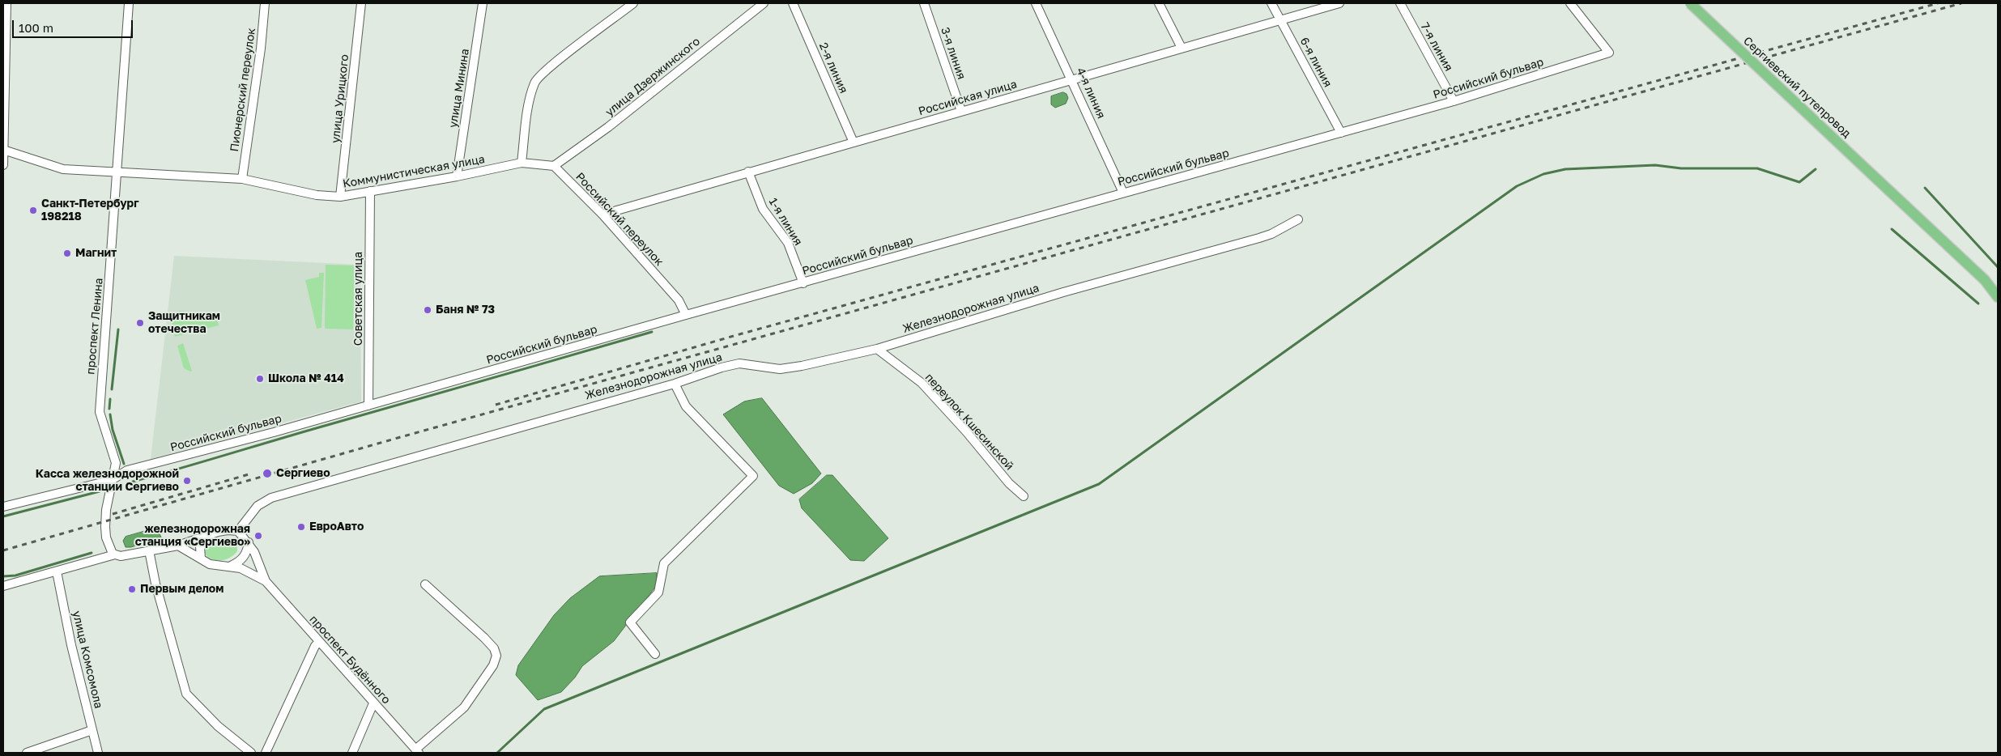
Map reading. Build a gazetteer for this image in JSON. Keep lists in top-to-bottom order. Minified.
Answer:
{"streets":{"main road":["Сергиевский путепровод"],"street":["7-я линия","3-я линия","6-я линия","2-я линия","улица Дзержинского","Российский бульвар","улица Минина","Пионерский переулок","4-я линия","Российская улица","улица Урицкого","Коммунистическая улица","Российский переулок","1-я линия","Советская улица","Железнодорожная улица","проспект Ленина","переулок Кшесинской","улица Комсомола","проспект Будённого"]},"crossings":[["7-я линия","Российский бульвар"],["3-я линия","Российская улица"],["6-я линия","Российский бульвар"],["6-я линия","Российская улица"],["2-я линия","Российская улица"],["улица Дзержинского","Российский переулок"],["Российский бульвар","4-я линия"],["Российский бульвар","Российский переулок"],["Российский бульвар","1-я линия"],["Российский бульвар","Советская улица"],["Российский бульвар","проспект Ленина"],["улица Минина","Коммунистическая улица"],["Пионерский переулок","Коммунистическая улица"],["4-я линия","Российская улица"],["Российская улица","Российский переулок"],["Российская улица","1-я линия"],["улица Урицкого","Коммунистическая улица"],["Коммунистическая улица","Советская улица"],["Коммунистическая улица","проспект Ленина"],["Железнодорожная улица","переулок Кшесинской"],["Железнодорожная улица","проспект Будённого"]],"places":["Санкт-Петербург 198218","Магнит","Баня № 73","Защитникам отечества","Школа № 414","Сергиево","Касса железнодорожной станции Сергиево","ЕвроАвто","железнодорожная станция «Сергиево»","Первым делом"],"scale_bar":"100 m"}
